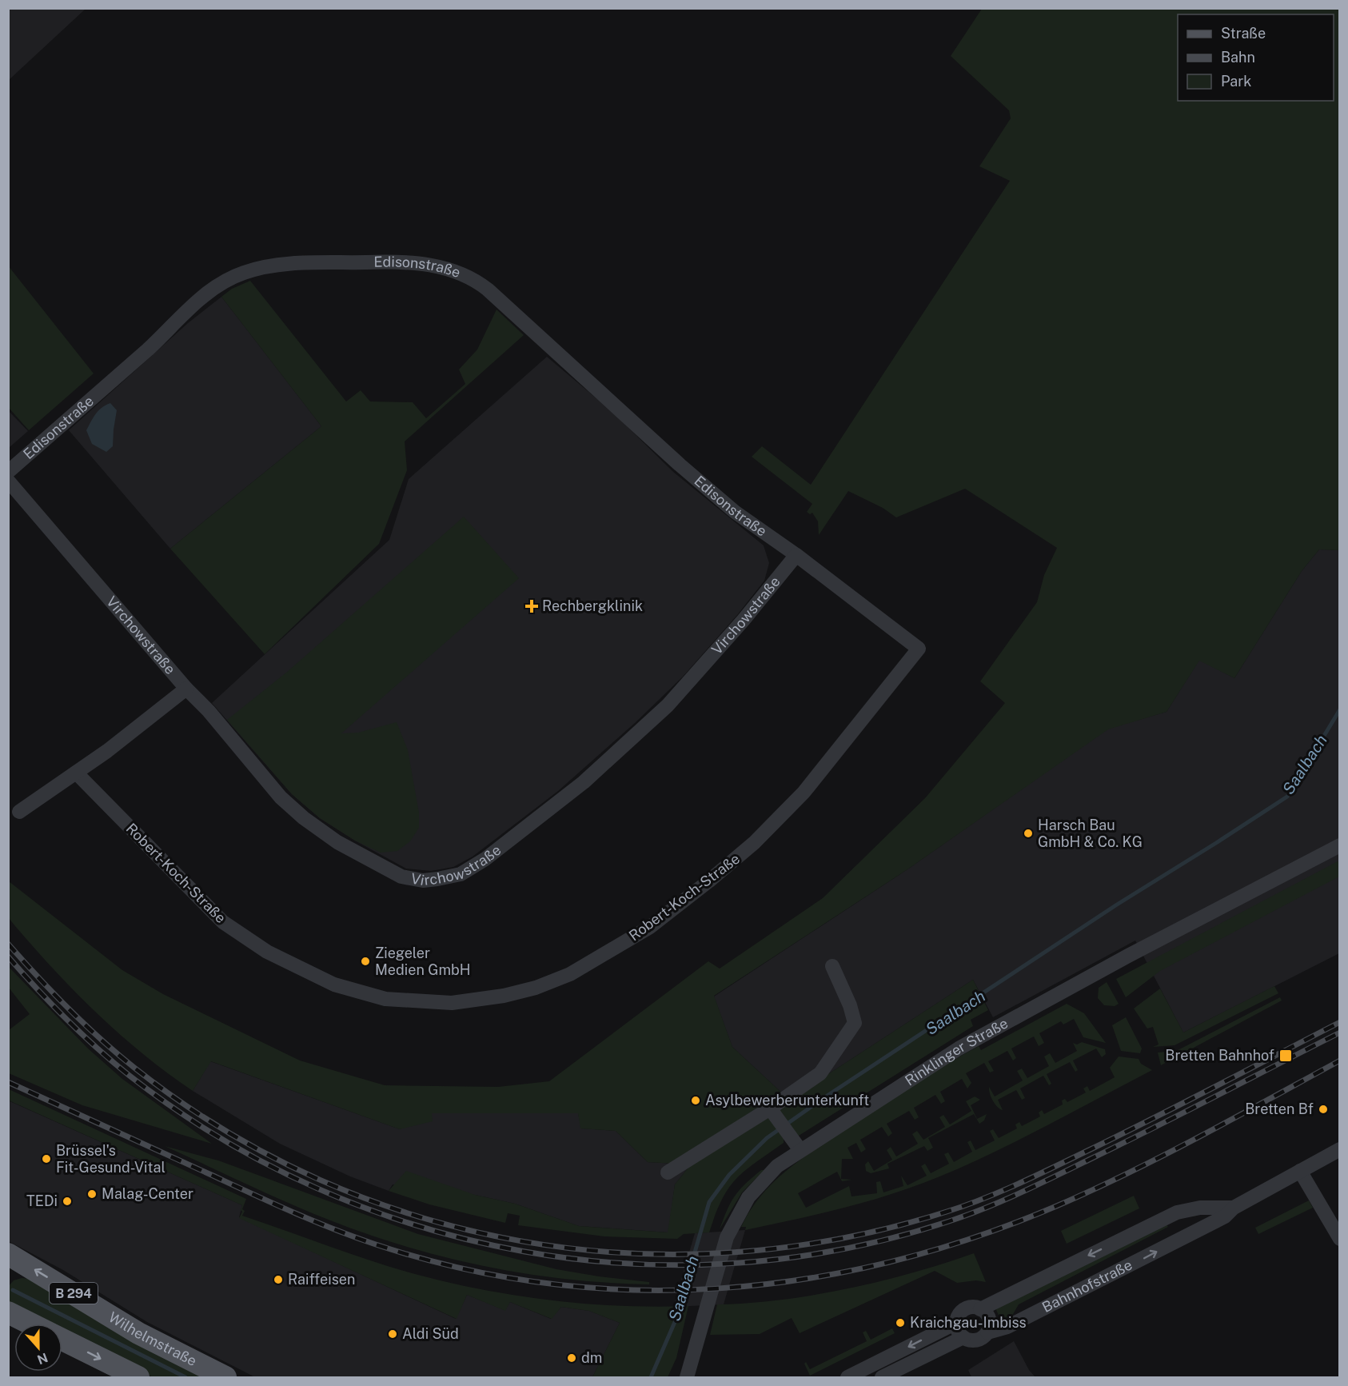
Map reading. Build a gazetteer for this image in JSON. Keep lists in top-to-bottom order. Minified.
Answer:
{"streets":{"main road":["B 294","Wilhelmstraße"],"street":["Edisonstraße","Virchowstraße","Robert-Koch-Straße","Rinklinger Straße","Bahnhofstraße"]},"crossings":[["Edisonstraße","Virchowstraße"],["Edisonstraße","Robert-Koch-Straße"],["Virchowstraße","Robert-Koch-Straße"]],"water":["Saalbach"],"places":{"health":["Rechbergklinik"],"other":["Harsch Bau GmbH & Co. KG","Ziegeler Medien GmbH","Asylbewerberunterkunft","Bretten Bf","Brüssel's Fit-Gesund-Vital","Malag-Center","TEDi","Raiffeisen","Kraichgau-Imbiss","Aldi Süd","dm"],"transit":["Bretten Bahnhof"]},"legend":["Straße","Bahn","Park"],"north":"bottom"}
